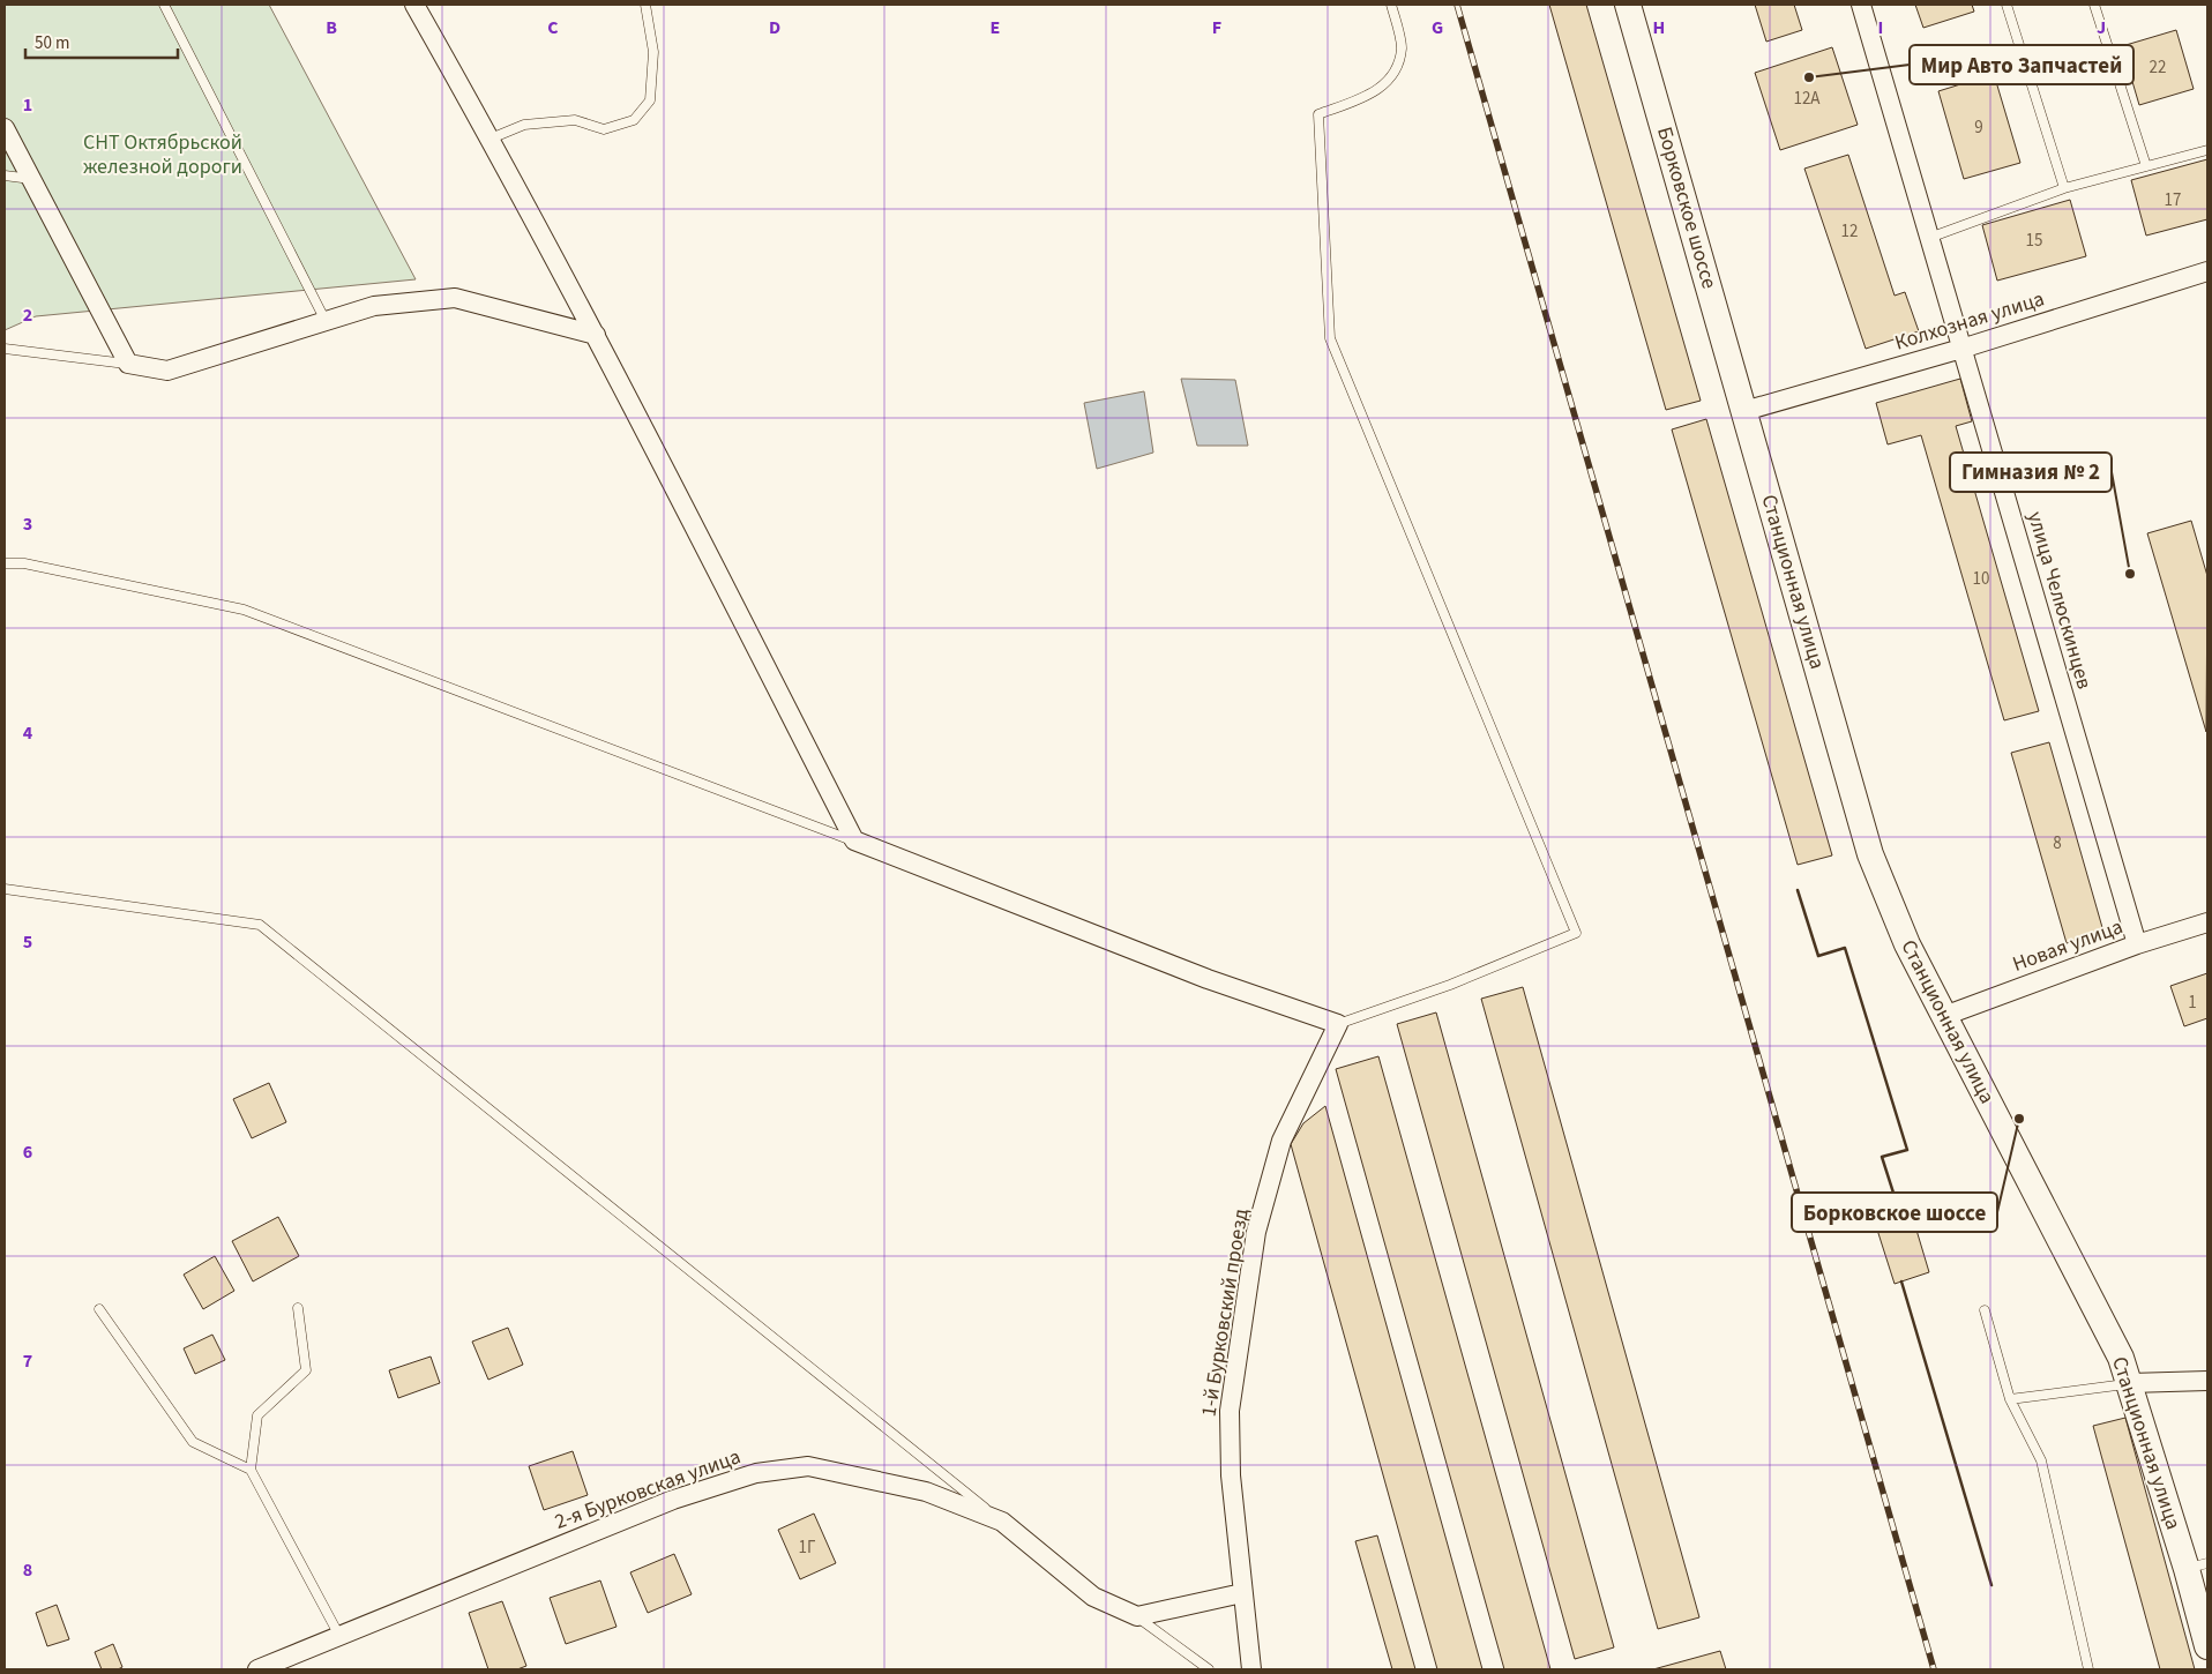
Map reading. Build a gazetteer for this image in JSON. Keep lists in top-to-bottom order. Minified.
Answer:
{"streets":{"main road":["Борковское шоссе","Станционная улица"],"street":["Колхозная улица","улица Челюскинцев","Новая улица","1-й Бурковский проезд","2-я Бурковская улица"]},"crossings":[["Борковское шоссе","Колхозная улица"],["Борковское шоссе","Станционная улица"],["Колхозная улица","Станционная улица"],["Колхозная улица","улица Челюскинцев"],["Станционная улица","Новая улица"],["улица Челюскинцев","Новая улица"]],"parks":["СНТ Октябрьской железной дороги"],"places":["Мир Авто Запчастей","Гимназия № 2","Борковское шоссе"],"house_numbers":["22","12А","9","17","12","15","10","8","1","1Г"],"scale_bar":"50 m","grid":{"columns":["B","C","D","E","F","G","H","I","J"],"rows":["1","2","3","4","5","6","7","8"]}}
